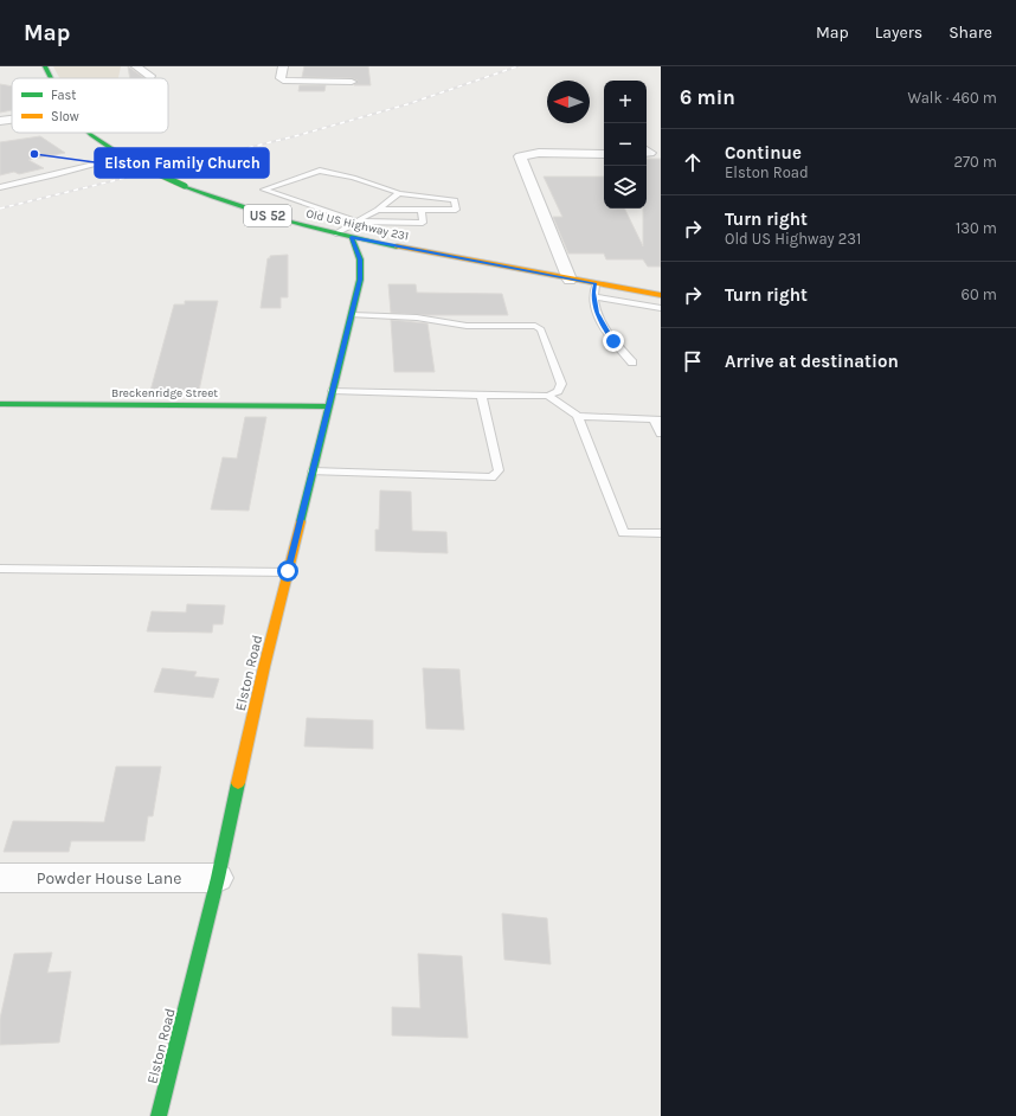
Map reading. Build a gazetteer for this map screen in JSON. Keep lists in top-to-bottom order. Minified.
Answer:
{"streets":{"main road":["US 52","Old US Highway 231","Breckenridge Street","Elston Road"],"street":["Powder House Lane"]},"crossings":[["Old US Highway 231","Elston Road"],["Breckenridge Street","Elston Road"],["Elston Road","Powder House Lane"]],"places":["Elston Family Church"],"legend":["Fast","Slow"],"north":"left","page":{"header":"Map","nav":["Map","Layers","Share"],"heading":["6 min","Walk · 460 m"],"map_buttons":["+","−"],"list":[["Continue","Elston Road","270 m"],["Turn right","Old US Highway 231","130 m"],["Turn right","60 m"],"Arrive at destination"]}}
